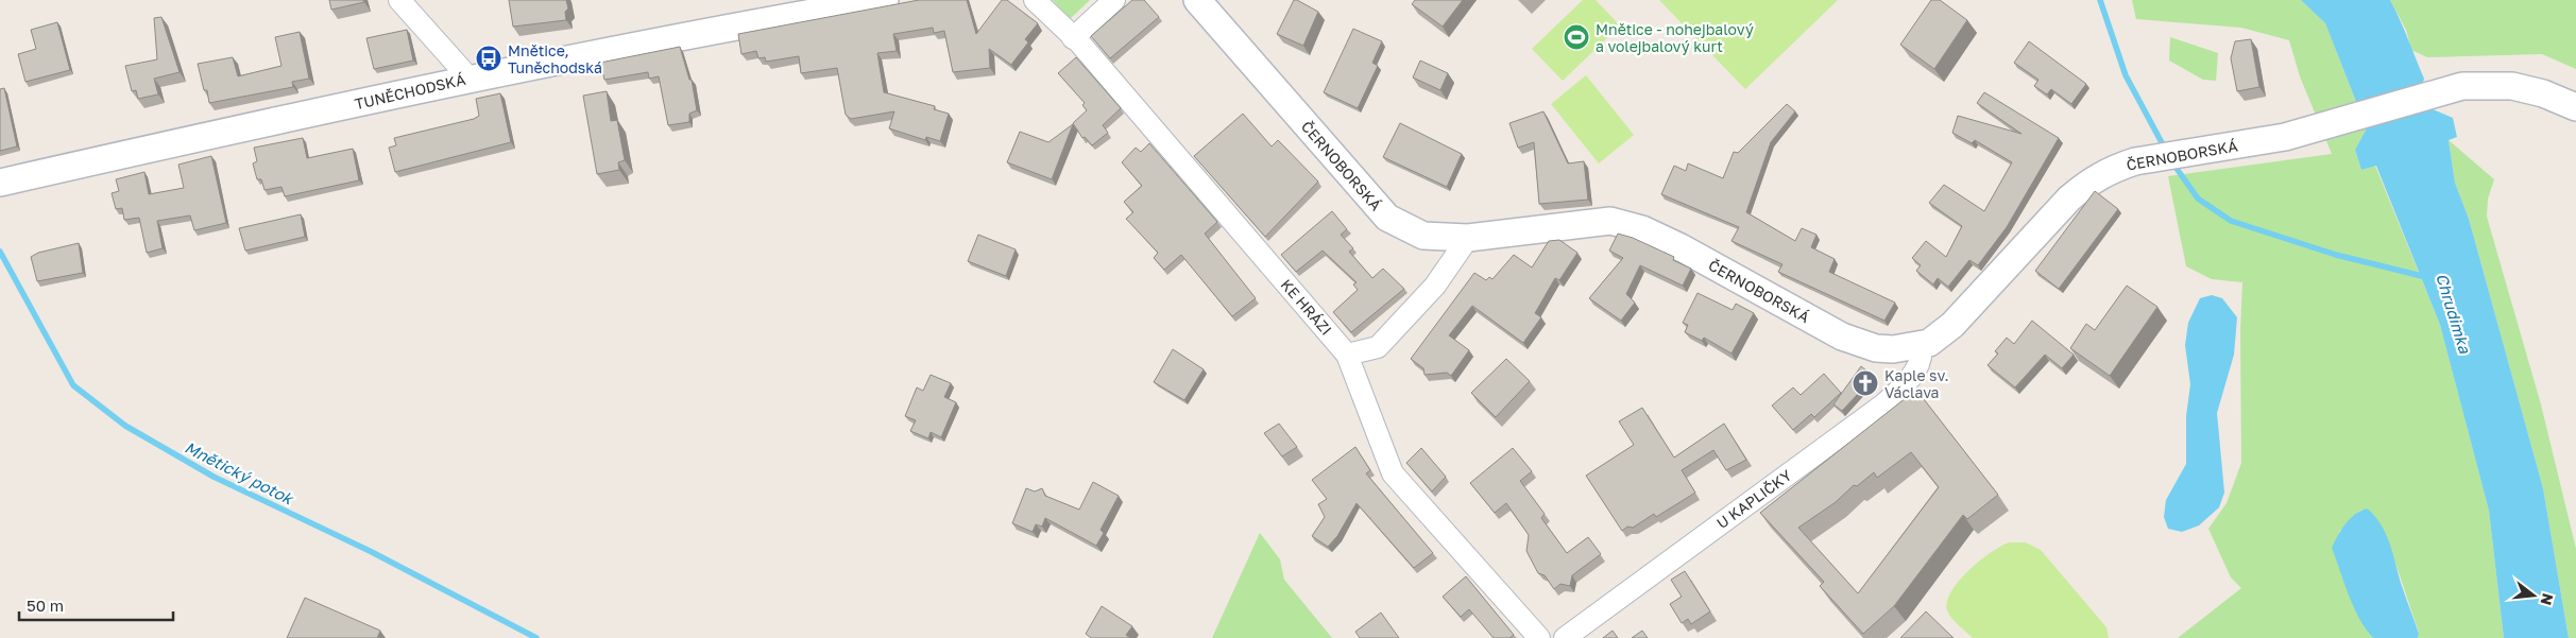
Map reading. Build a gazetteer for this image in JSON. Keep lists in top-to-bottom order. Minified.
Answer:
{"streets":{"street":["TUNĚCHODSKÁ","ČERNOBORSKÁ","KE HRÁZI","U KAPLIČKY"]},"crossings":[["ČERNOBORSKÁ","U KAPLIČKY"]],"water":["Chrudimka","Mnětický potok"],"places":{"sports":["Mnětice - nohejbalový a volejbalový kurt"],"bus stop":["Mnětice, Tuněchodská"],"church":["Kaple sv. Václava"]},"scale_bar":"50 m","north":"right"}
